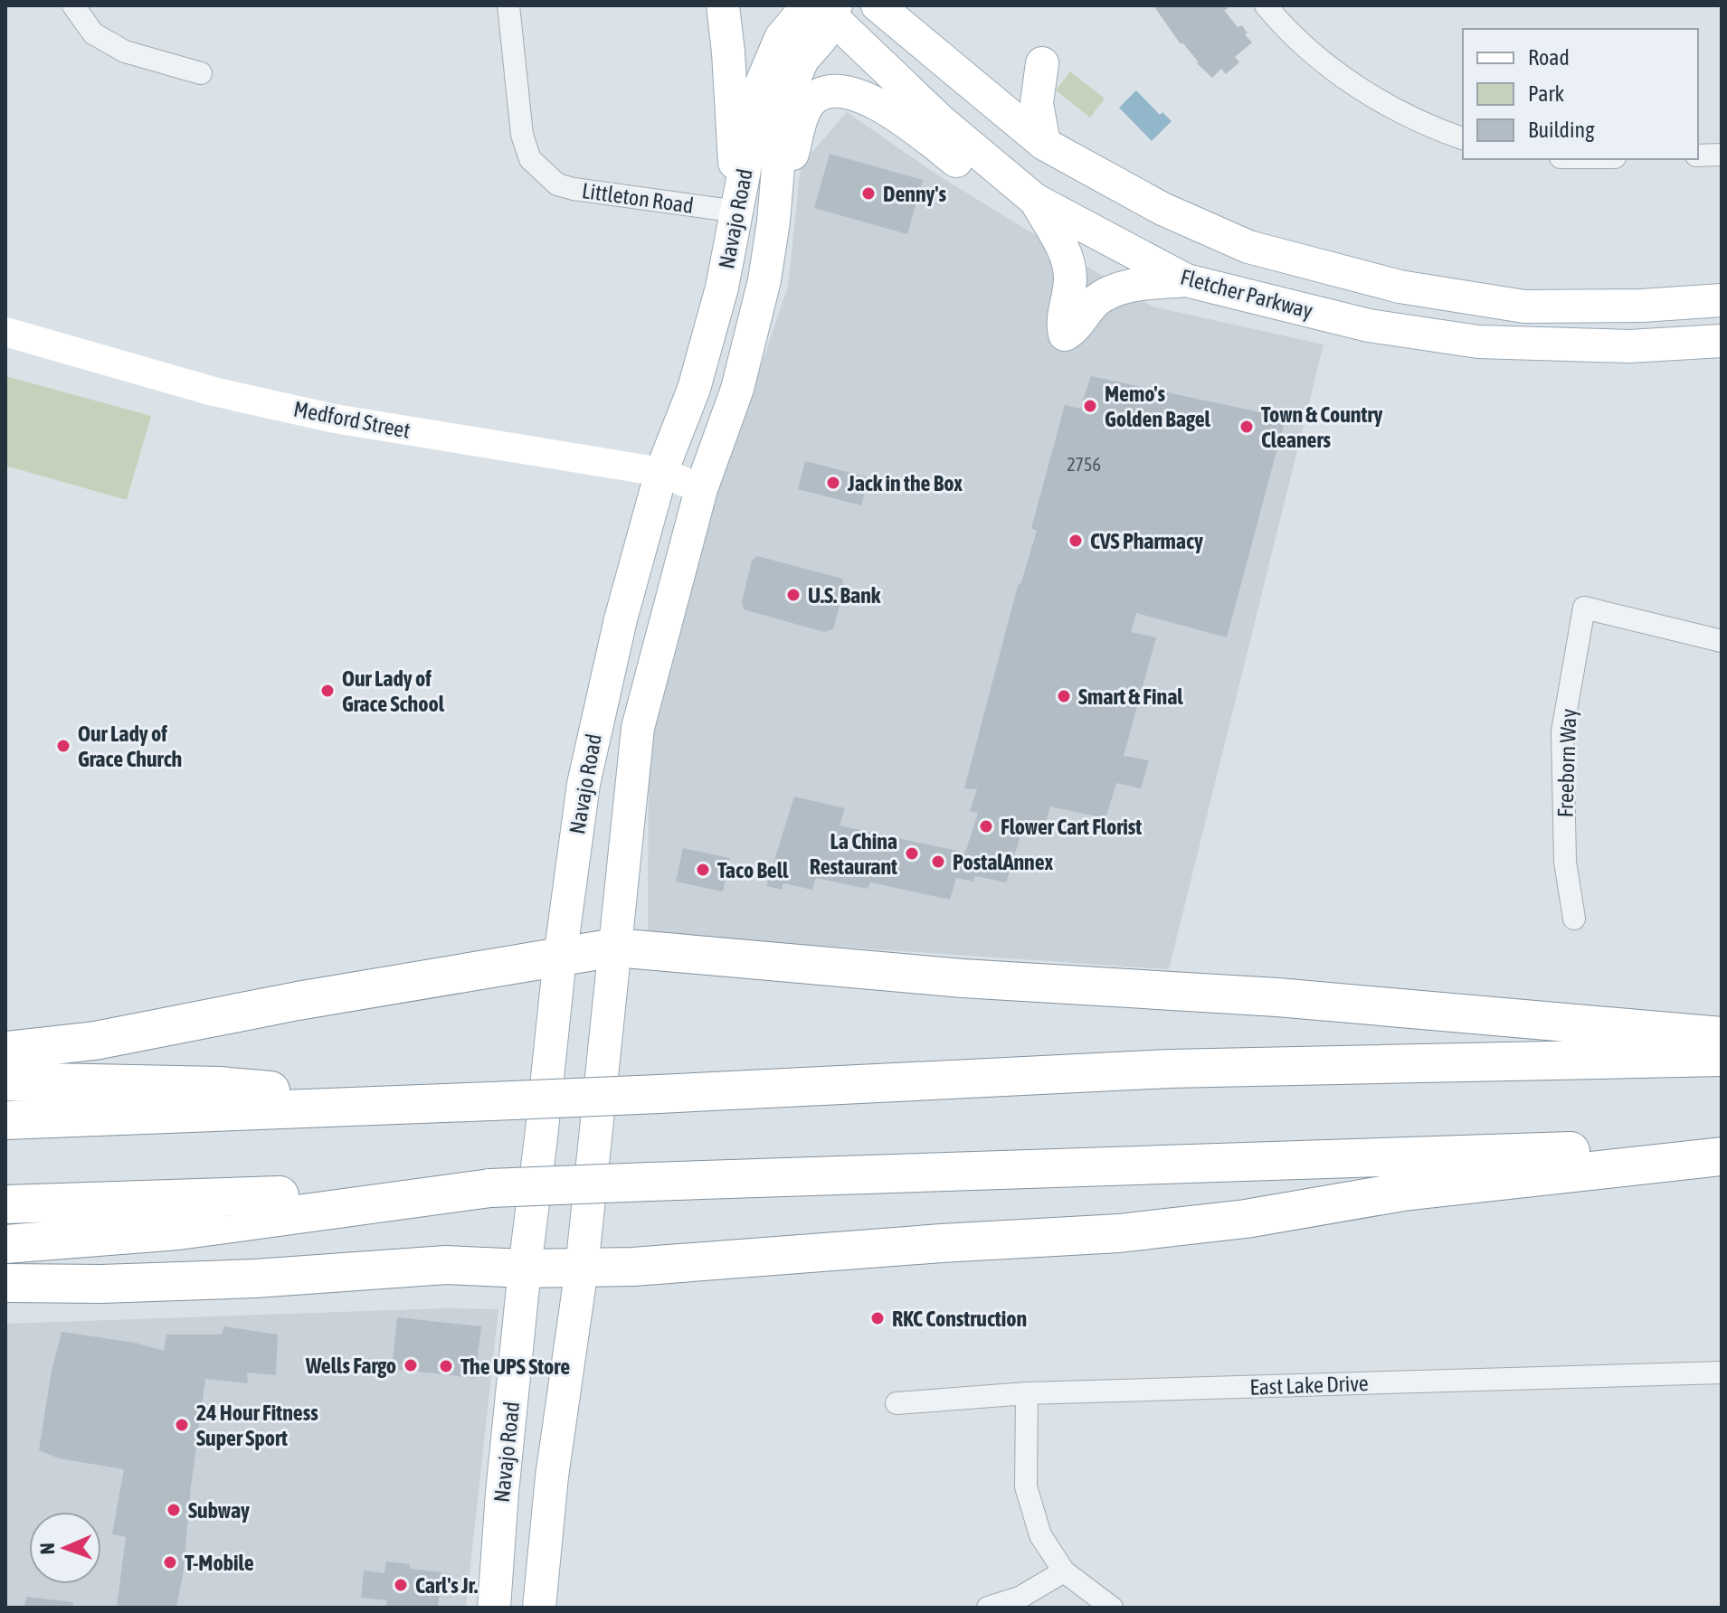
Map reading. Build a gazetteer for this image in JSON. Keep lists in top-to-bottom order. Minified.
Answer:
{"streets":{"main road":["Navajo Road","Fletcher Parkway"],"street":["Littleton Road","Medford Street","Freeborn Way","East Lake Drive"]},"crossings":[["Littleton Road","Navajo Road"],["Navajo Road","Fletcher Parkway"],["Navajo Road","Medford Street"]],"places":["Denny's","Memo's Golden Bagel","Town & Country Cleaners","Jack in the Box","CVS Pharmacy","U.S. Bank","Our Lady of Grace School","Smart & Final","Our Lady of Grace Church","Flower Cart Florist","La China Restaurant","PostalAnnex","Taco Bell","RKC Construction","Wells Fargo","The UPS Store","24 Hour Fitness Super Sport","Subway","T-Mobile","Carl's Jr."],"house_numbers":["2756"],"legend":["Road","Park","Building"],"north":"left"}
